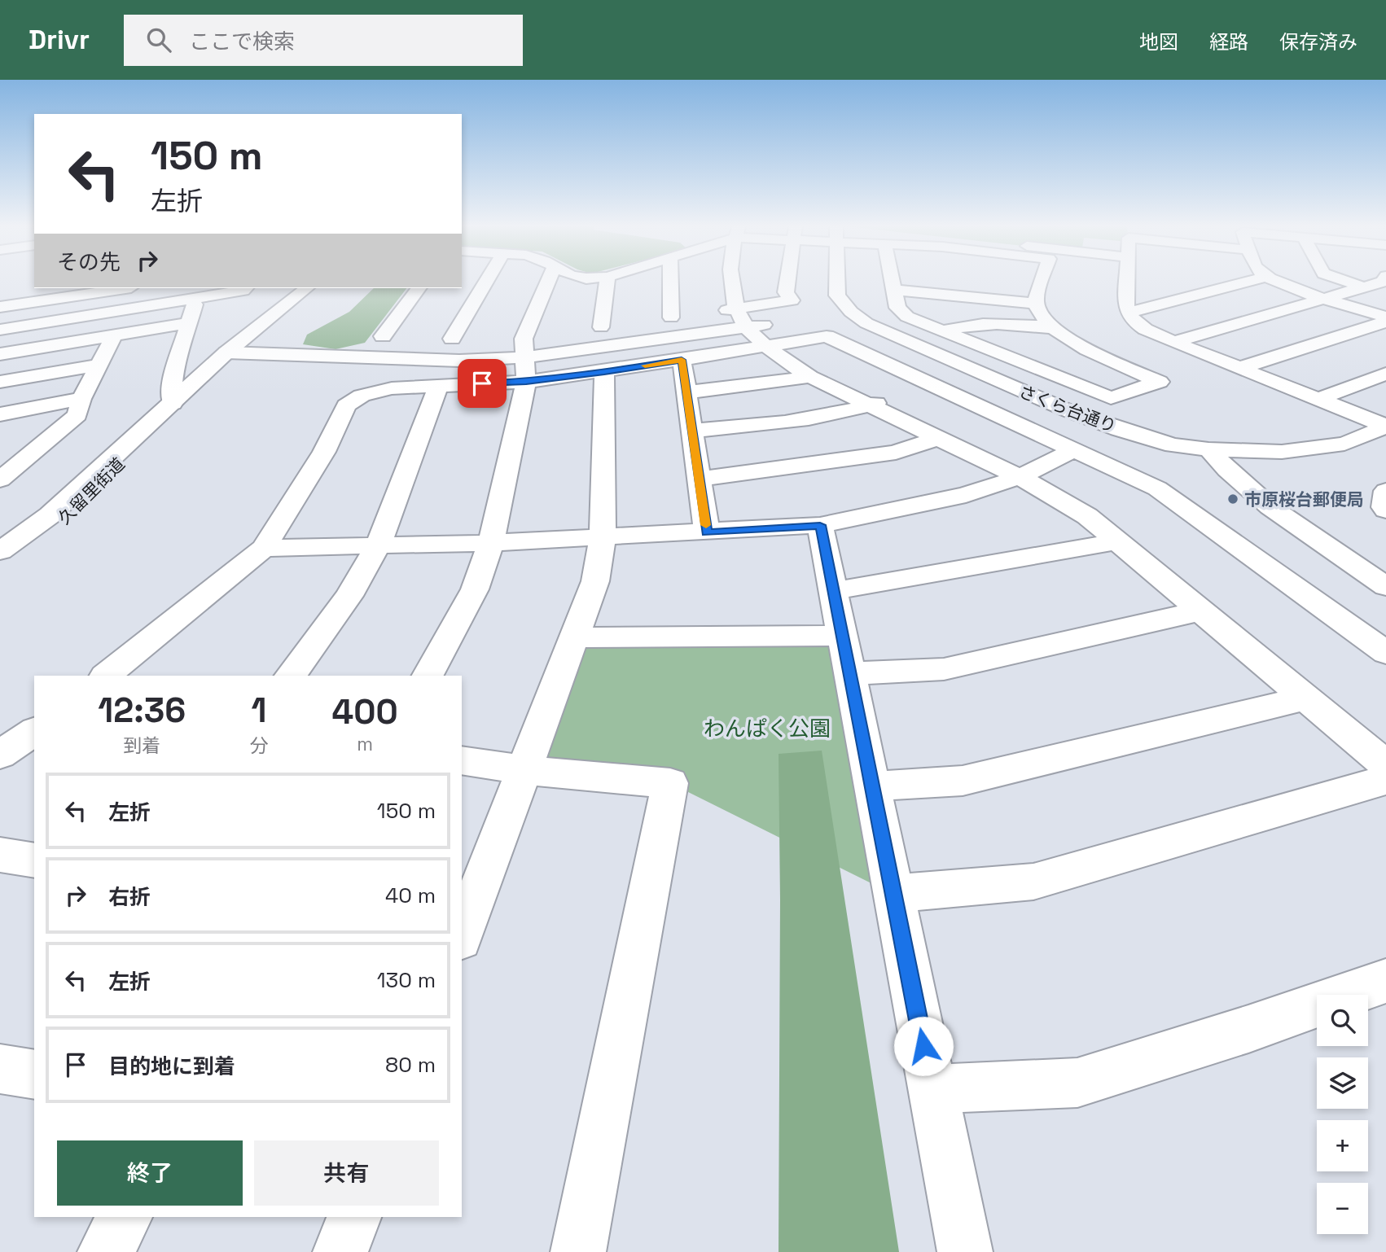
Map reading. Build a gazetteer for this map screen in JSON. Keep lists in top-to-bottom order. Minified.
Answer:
{"streets":{"street":["さくら台通り","久留里街道"]},"parks":["わんぱく公園"],"places":["市原桜台郵便局"],"page":{"header":"Drivr","search":"ここで検索","nav":["地図","経路","保存済み"],"turn":["150 m","左折"],"then":"その先","eta":["12:36","到着","1","分","400","m"],"list":[{"name":"左折","value":"150 m"},{"name":"右折","value":"40 m"},{"name":"左折","value":"130 m"},{"name":"目的地に到着","value":"80 m"}],"map_buttons":["+","−"],"buttons":["終了","共有"]}}
